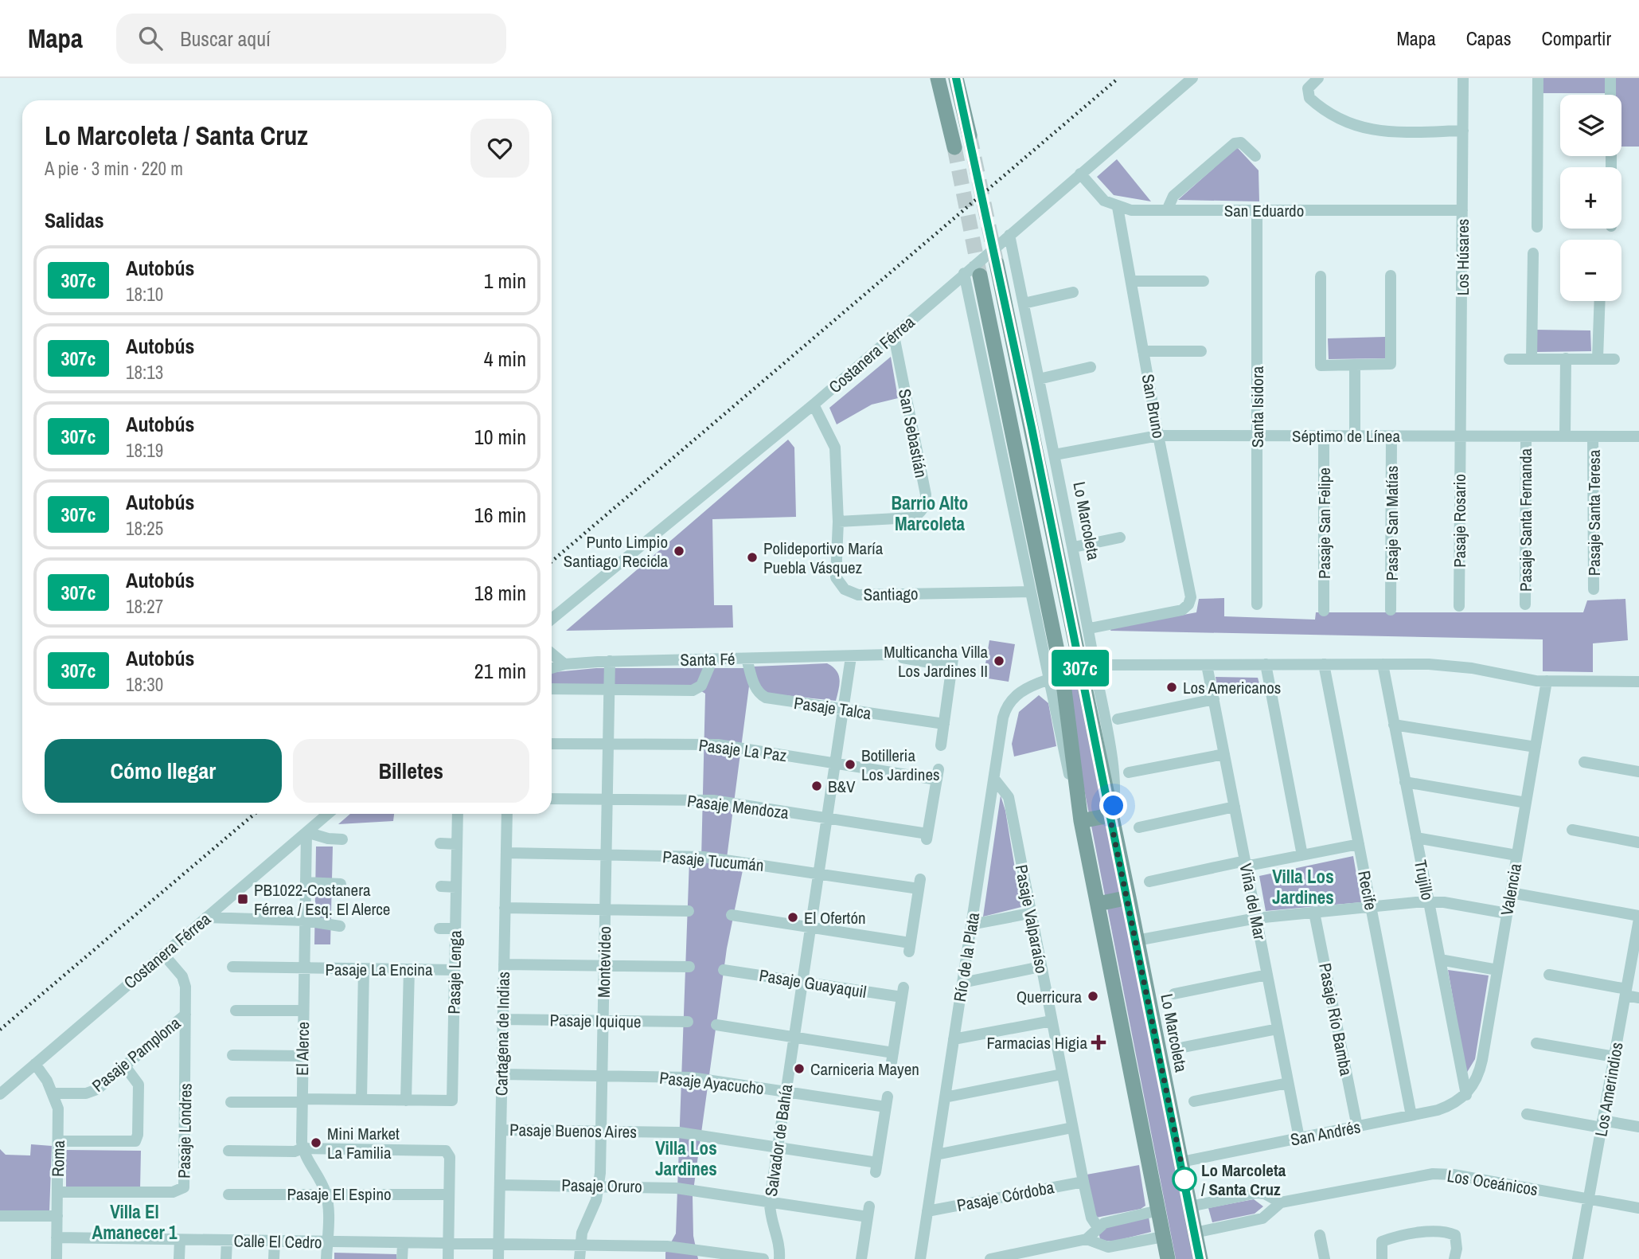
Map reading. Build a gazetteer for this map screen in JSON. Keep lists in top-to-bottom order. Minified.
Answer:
{"streets":{"main road":["Lo Marcoleta"],"street":["San Eduardo","Los Húsares","Costanera Férrea","San Bruno","Santa Isidora","San Sebastián","Séptimo de Línea","Pasaje Santa Teresa","Pasaje Santa Fernanda","Pasaje Rosario","Pasaje San Felipe","Pasaje San Matías","Santiago","Santa Fé","Pasaje Talca","Pasaje La Paz","Pasaje Mendoza","Pasaje Tucumán","Trujillo","Valencia","Recife","Viña del Mar","Pasaje Valparaíso","Río de la Plata","Montevideo","Pasaje La Encina","Pasaje Lenga","Pasaje Guayaquil","Pasaje Río Bamba","Pasaje Iquique","Cartagena de Indias","El Alerce","Pasaje Pamplona","Pasaje Ayacucho","Los Amerindios","Pasaje Londres","Pasaje Buenos Aires","San Andrés","Salvador de Bahía","Roma","Los Oceánicos","Pasaje Oruro","Pasaje El Espino","Pasaje Córdoba","Calle El Cedro"]},"crossings":[["San Eduardo","Los Húsares"],["San Eduardo","Costanera Férrea"],["San Eduardo","San Bruno"],["San Eduardo","Santa Isidora"],["Los Húsares","Séptimo de Línea"],["Los Húsares","Pasaje Rosario"],["Costanera Férrea","San Sebastián"],["Costanera Férrea","Lo Marcoleta"],["Costanera Férrea","Santiago"],["Costanera Férrea","El Alerce"],["Costanera Férrea","Pasaje Londres"],["Costanera Férrea","Roma"],["San Bruno","Séptimo de Línea"],["San Bruno","Lo Marcoleta"],["Santa Isidora","Séptimo de Línea"],["San Sebastián","Santiago"],["Séptimo de Línea","Pasaje Santa Teresa"],["Séptimo de Línea","Pasaje Santa Fernanda"],["Séptimo de Línea","Lo Marcoleta"],["Séptimo de Línea","Pasaje Rosario"],["Séptimo de Línea","Pasaje San Felipe"],["Séptimo de Línea","Pasaje San Matías"],["Lo Marcoleta","San Andrés"],["Lo Marcoleta","Los Oceánicos"],["Santa Fé","Pasaje Talca"],["Santa Fé","Montevideo"],["Santa Fé","Salvador de Bahía"],["Pasaje Talca","Salvador de Bahía"],["Pasaje La Paz","Pasaje Mendoza"],["Pasaje La Paz","Montevideo"],["Pasaje La Paz","Salvador de Bahía"],["Pasaje Mendoza","Montevideo"],["Pasaje Mendoza","Salvador de Bahía"],["Pasaje Tucumán","Montevideo"],["Pasaje Tucumán","Cartagena de Indias"],["Pasaje Tucumán","Salvador de Bahía"],["Trujillo","Valencia"],["Trujillo","San Andrés"],["Valencia","San Andrés"],["Recife","San Andrés"],["Viña del Mar","San Andrés"],["Pasaje Valparaíso","Río de la Plata"],["Pasaje Valparaíso","Pasaje Córdoba"],["Río de la Plata","Pasaje Córdoba"],["Montevideo","Pasaje Iquique"],["Montevideo","Pasaje Ayacucho"],["Montevideo","Pasaje Buenos Aires"],["Montevideo","Pasaje Oruro"],["Montevideo","Calle El Cedro"],["Pasaje La Encina","Pasaje Lenga"],["Pasaje La Encina","El Alerce"],["Pasaje Guayaquil","Salvador de Bahía"],["Pasaje Río Bamba","San Andrés"],["Pasaje Iquique","Cartagena de Indias"],["Cartagena de Indias","Pasaje Ayacucho"],["Cartagena de Indias","Pasaje Buenos Aires"],["Cartagena de Indias","Pasaje Oruro"],["Cartagena de Indias","Calle El Cedro"],["El Alerce","Pasaje El Espino"],["El Alerce","Calle El Cedro"],["Pasaje Pamplona","Pasaje Londres"],["Pasaje Pamplona","Roma"],["Pasaje Ayacucho","Pasaje Buenos Aires"],["Pasaje Ayacucho","Salvador de Bahía"],["Los Amerindios","Los Oceánicos"],["Pasaje Londres","Roma"],["Pasaje Buenos Aires","Salvador de Bahía"],["Salvador de Bahía","Pasaje Oruro"],["Roma","Calle El Cedro"]],"districts":["Barrio Alto Marcoleta","Villa Los Jardines","Villa Los Jardines","Villa El Amanecer 1"],"places":{"other":["Punto Limpio Santiago Recicla","Polideportivo María Puebla Vásquez","Multicancha Villa Los Jardines II","Los Americanos","Botilleria Los Jardines","B&V","El Ofertón","Querricura","Carniceria Mayen","Mini Market La Familia","Lo Marcoleta / Santa Cruz"],"transit":["PB1022-Costanera Férrea / Esq. El Alerce"],"health":["Farmacias Higia"]},"lines":["bus line 307c"],"page":{"header":"Mapa","search":"Buscar aquí","nav":["Mapa","Capas","Compartir"],"on_map":"307c","map_buttons":["+","−"],"heading":[["Lo Marcoleta / Santa Cruz","A pie · 3 min · 220 m"],"Salidas"],"list":[{"mark":"307c","name":"Autobús","note":"18:10","value":"1 min"},{"mark":"307c","name":"Autobús","note":"18:13","value":"4 min"},{"mark":"307c","name":"Autobús","note":"18:19","value":"10 min"},{"mark":"307c","name":"Autobús","note":"18:25","value":"16 min"},{"mark":"307c","name":"Autobús","note":"18:27","value":"18 min"},{"mark":"307c","name":"Autobús","note":"18:30","value":"21 min"}],"buttons":["Cómo llegar","Billetes"]}}
